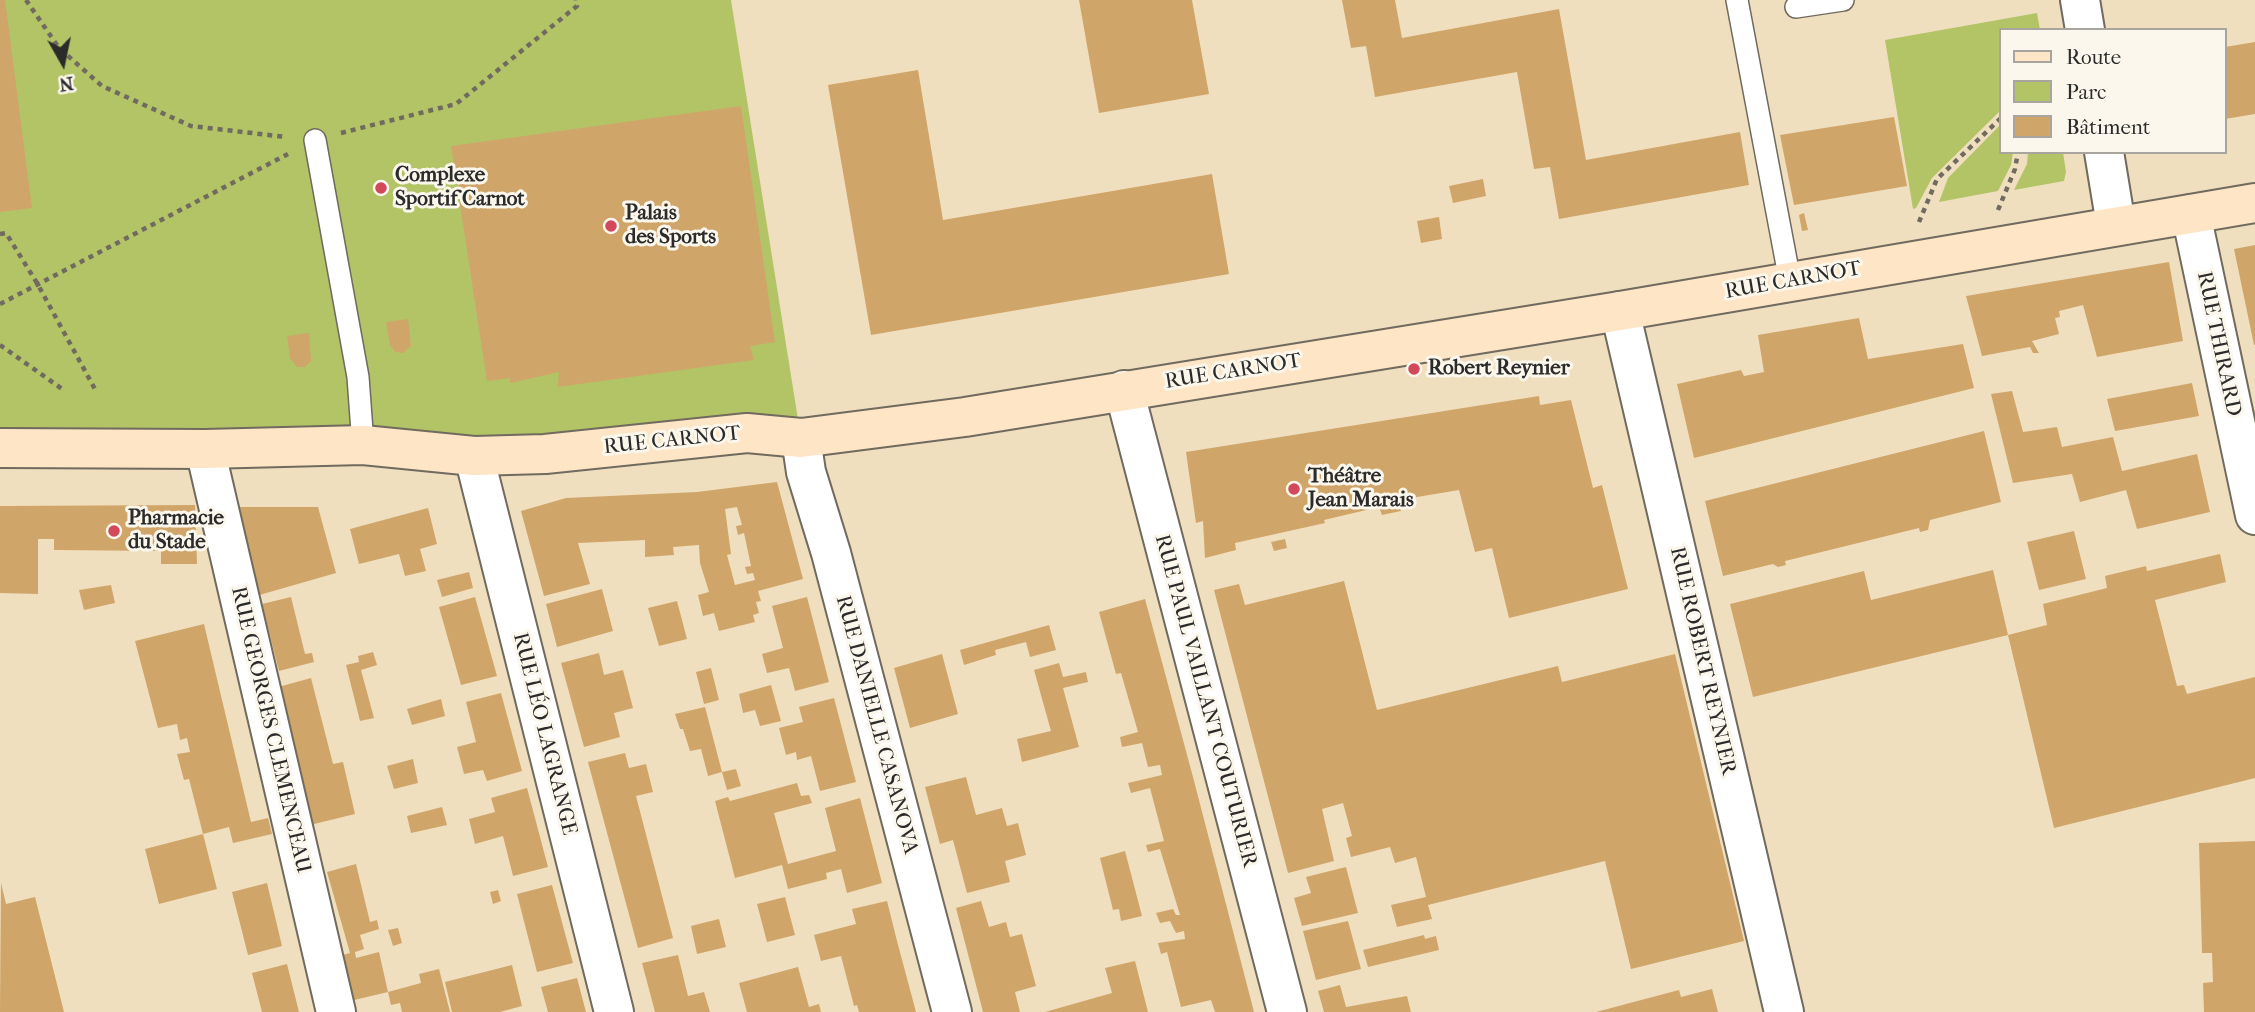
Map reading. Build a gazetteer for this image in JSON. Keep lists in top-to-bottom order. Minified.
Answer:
{"streets":{"main road":["RUE CARNOT"],"street":["RUE THIRARD","RUE ROBERT REYNIER","RUE PAUL VAILLANT COUTURIER","RUE DANIELLE CASANOVA","RUE GEORGES CLEMENCEAU","RUE LÉO LAGRANGE"]},"crossings":[["RUE CARNOT","RUE THIRARD"],["RUE CARNOT","RUE ROBERT REYNIER"],["RUE CARNOT","RUE PAUL VAILLANT COUTURIER"],["RUE CARNOT","RUE DANIELLE CASANOVA"],["RUE CARNOT","RUE GEORGES CLEMENCEAU"],["RUE CARNOT","RUE LÉO LAGRANGE"]],"places":["Complexe Sportif Carnot","Palais des Sports","Robert Reynier","Théâtre Jean Marais","Pharmacie du Stade"],"legend":["Route","Parc","Bâtiment"],"north":"bottom"}
